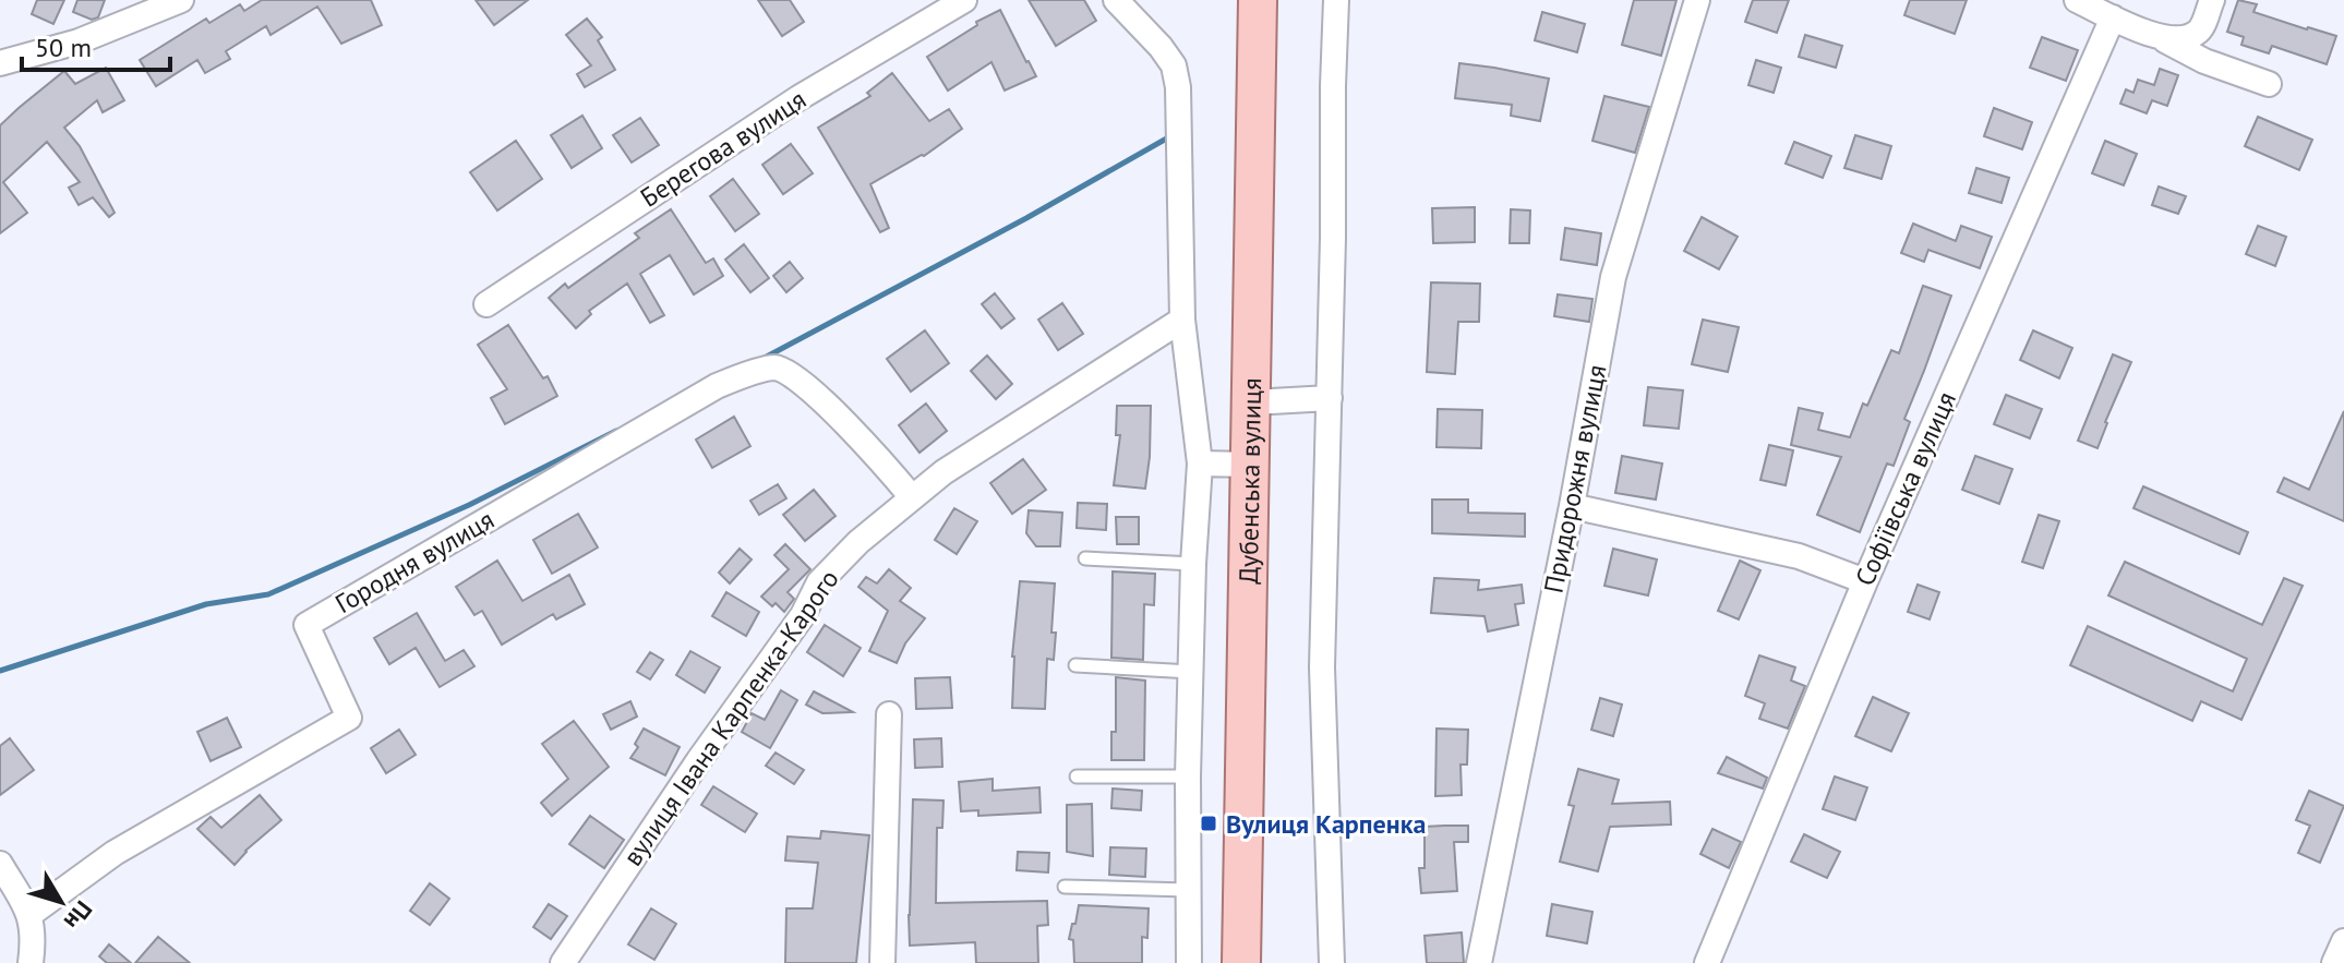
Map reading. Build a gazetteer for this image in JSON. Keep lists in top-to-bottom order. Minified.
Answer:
{"streets":{"main road":["Дубенська вулиця"],"street":["Берегова вулиця","Придорожня вулиця","Софіївська вулиця","Городня вулиця","вулиця Івана Карпенка-Карого"]},"crossings":[["Городня вулиця","вулиця Івана Карпенка-Карого"]],"places":{"transit":["Вулиця Карпенка"]},"scale_bar":"50 m","north":"bottom right"}
